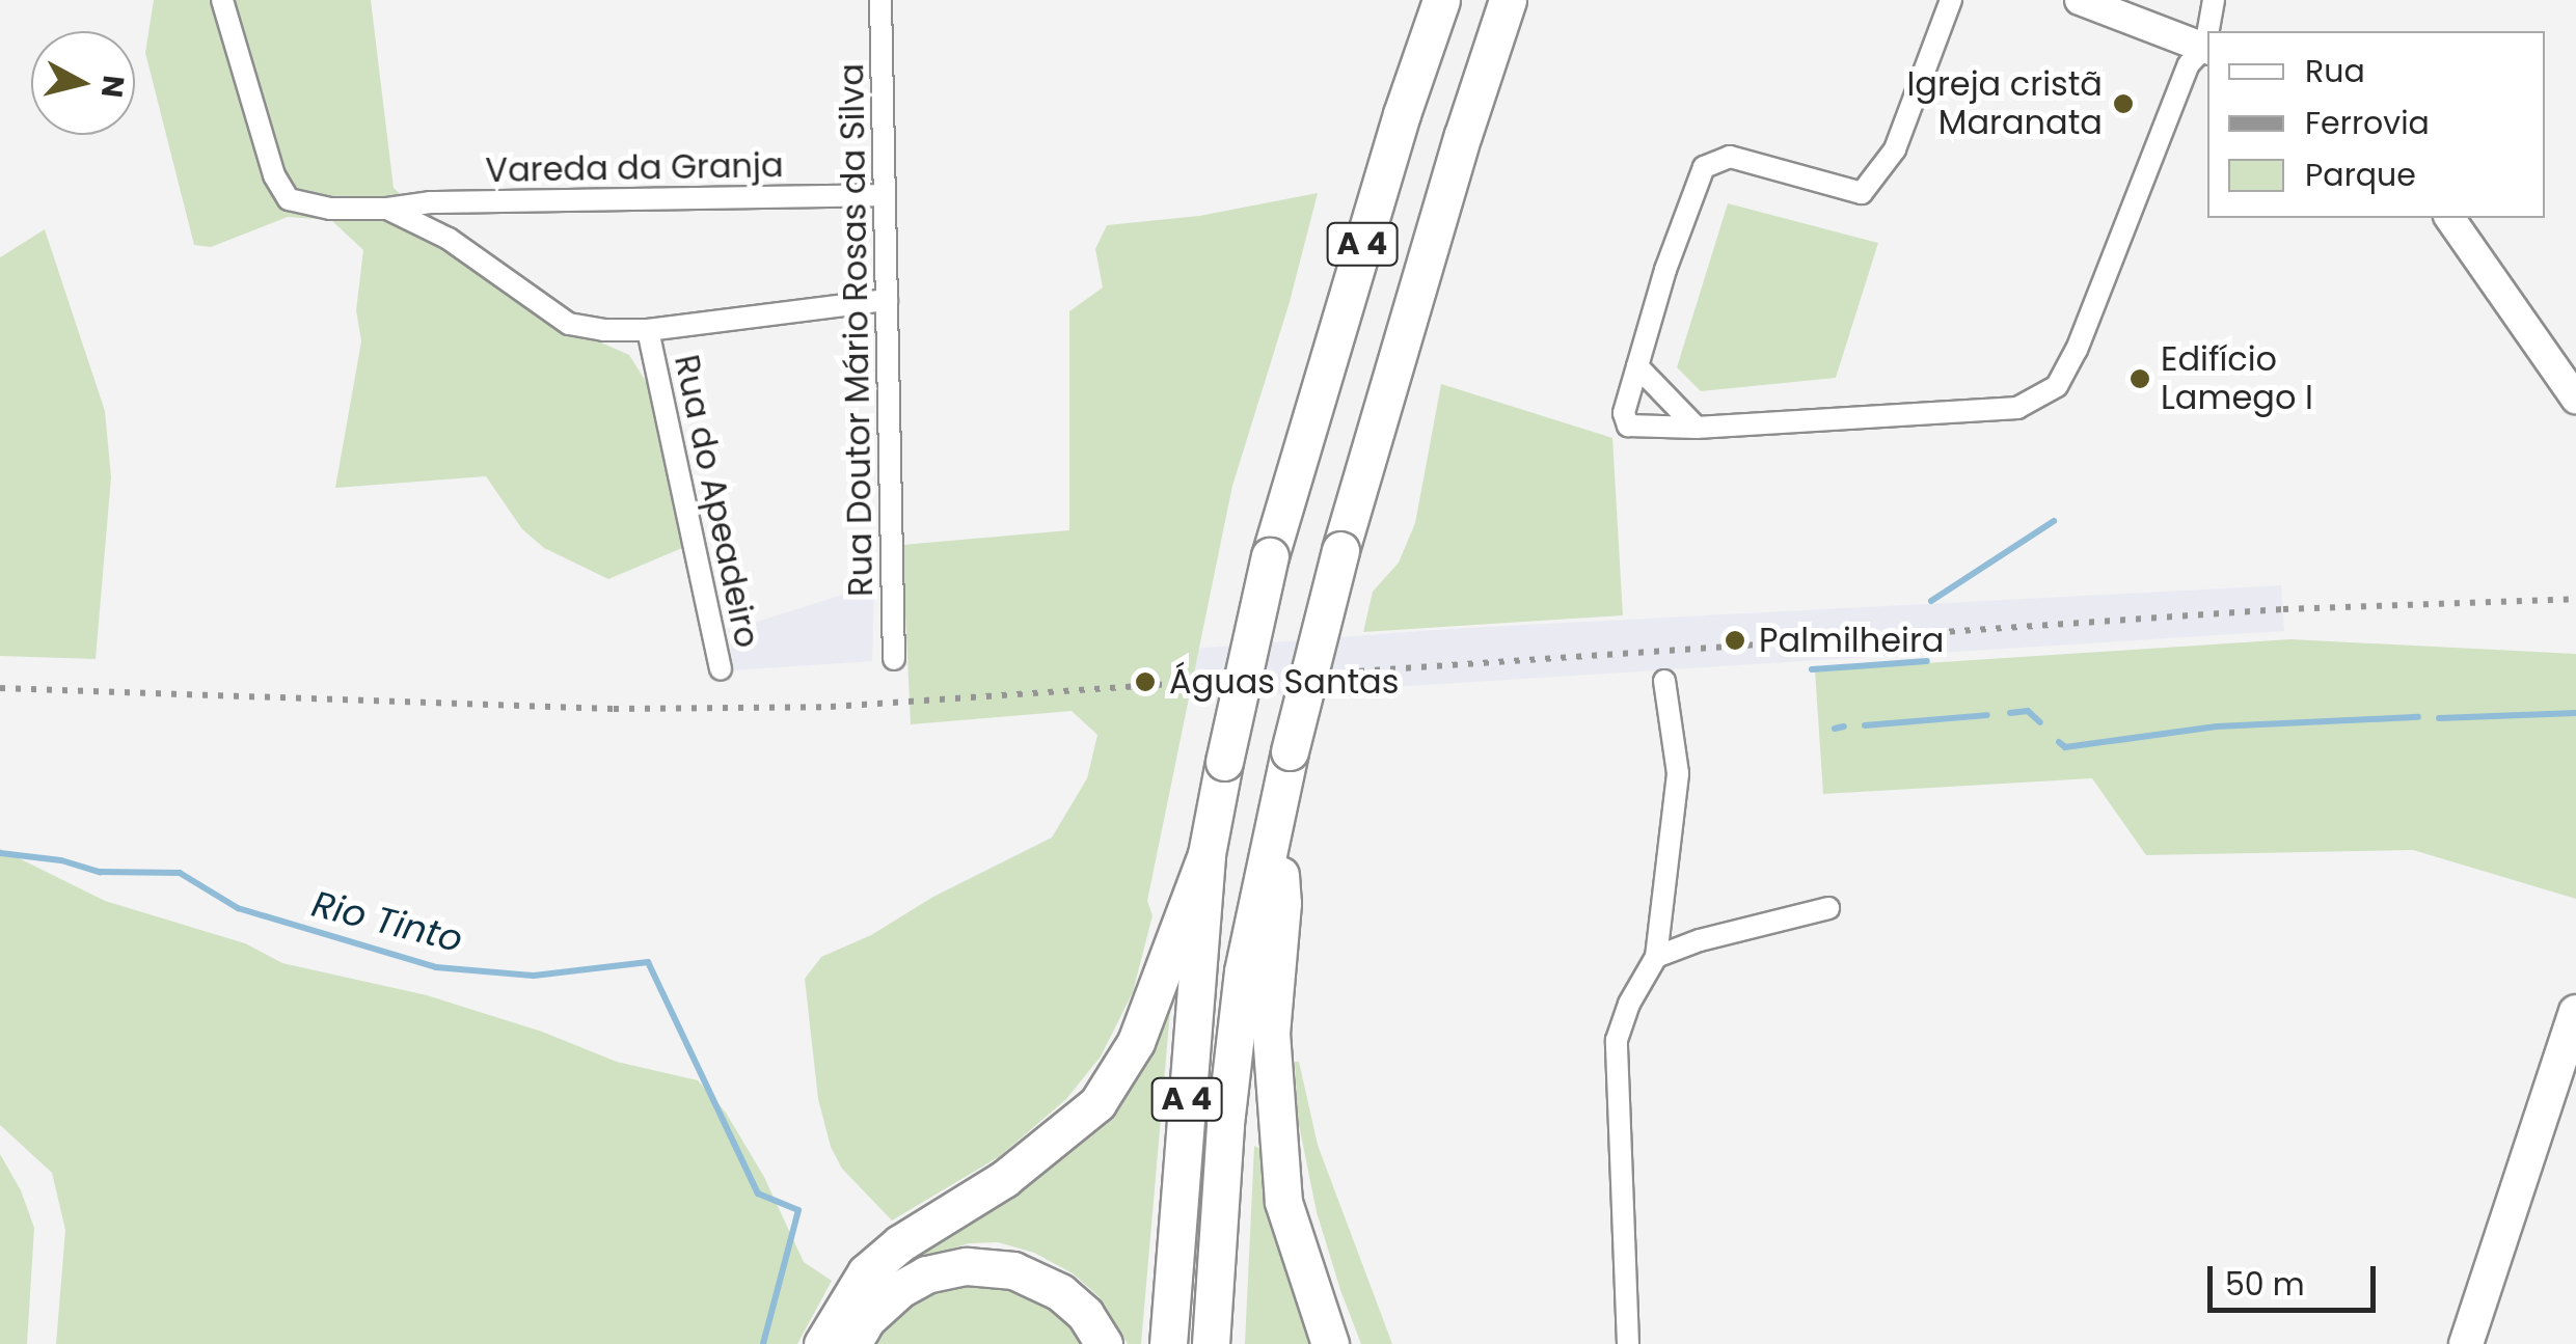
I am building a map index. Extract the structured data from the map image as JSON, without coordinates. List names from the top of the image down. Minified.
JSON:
{"streets":{"highway":["A 4"],"street":["Vareda da Granja","Rua Doutor Mário Rosas da Silva","Rua do Apeadeiro"]},"crossings":[["Vareda da Granja","Rua Doutor Mário Rosas da Silva"],["Vareda da Granja","Rua do Apeadeiro"]],"water":["Rio Tinto"],"places":["Igreja cristã Maranata","Edifício Lamego I","Palmilheira","Águas Santas"],"legend":["Rua","Ferrovia","Parque"],"scale_bar":"50 m","north":"right"}
